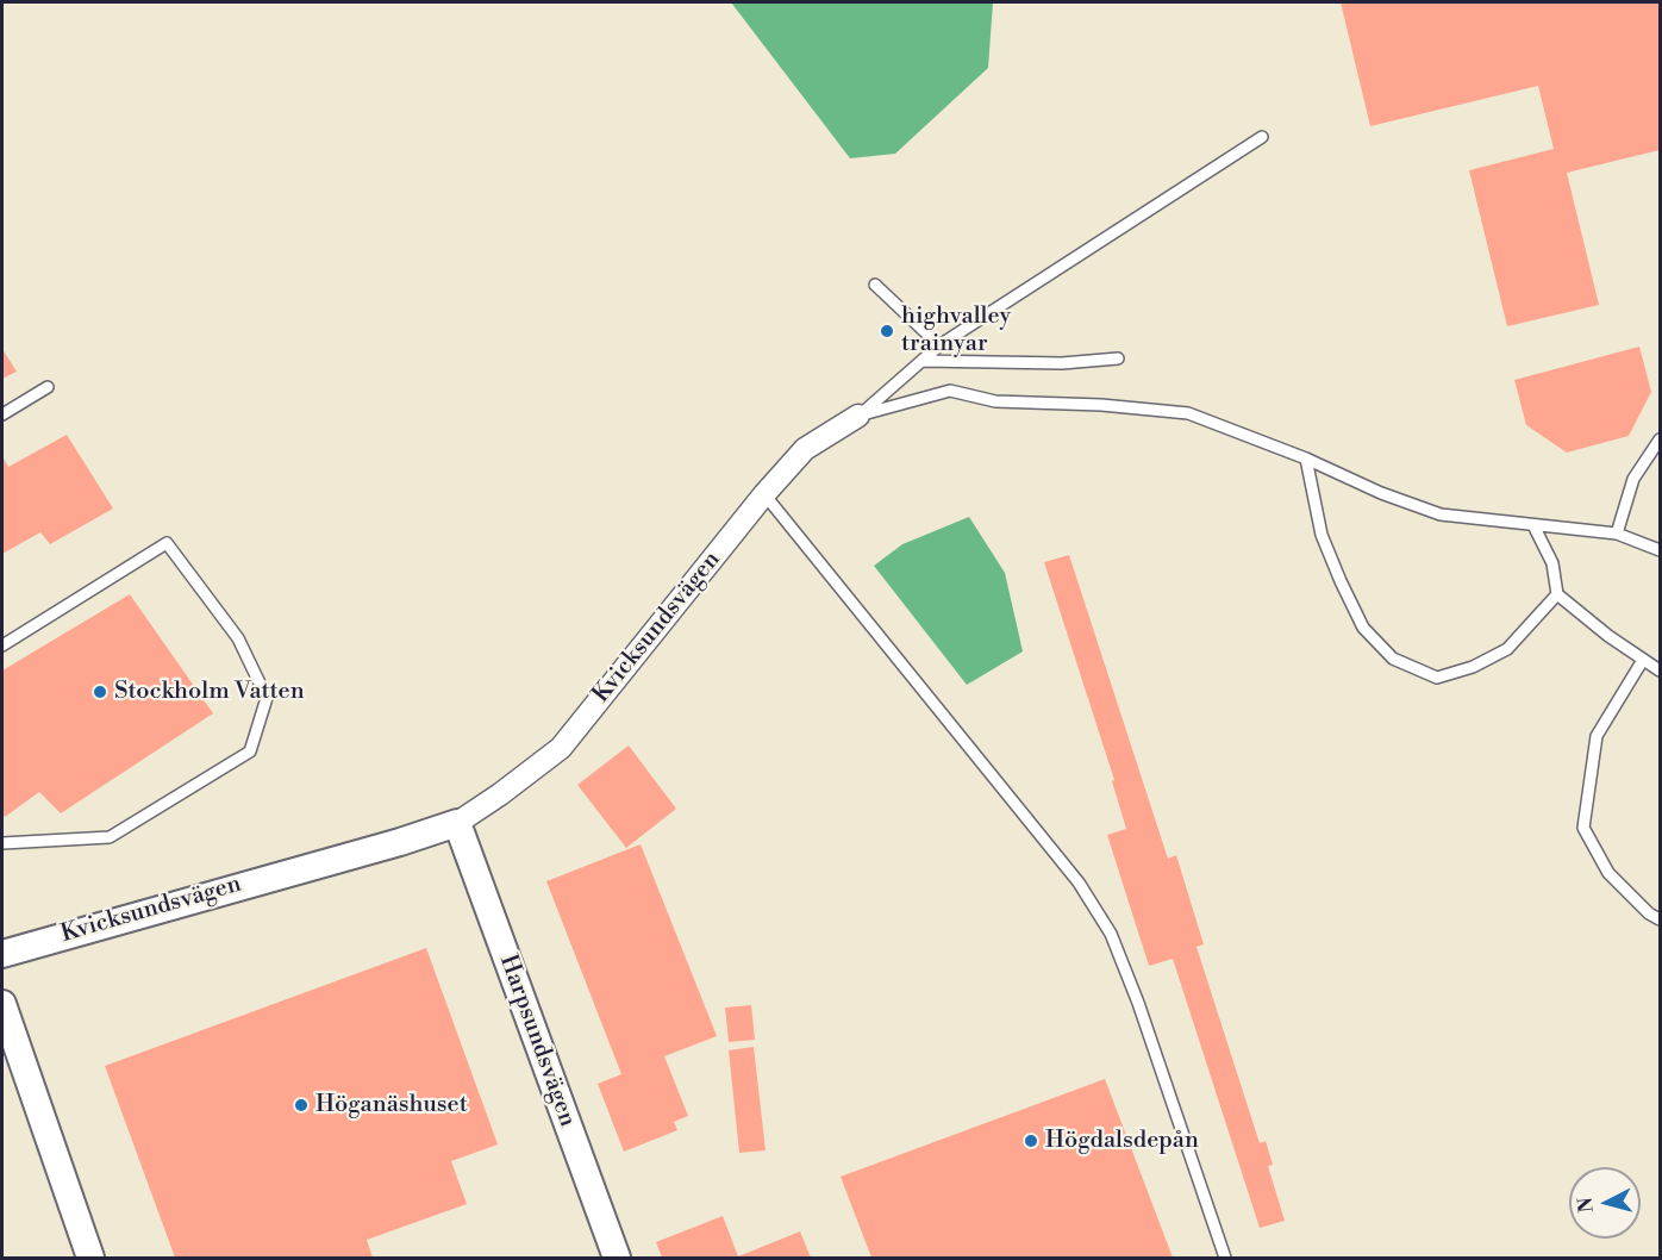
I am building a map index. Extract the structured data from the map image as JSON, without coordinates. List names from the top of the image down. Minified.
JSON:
{"streets":{"street":["Kvicksundsvägen","Harpsundsvägen"]},"crossings":[["Kvicksundsvägen","Harpsundsvägen"]],"places":["highvalley trainyar","Stockholm Vatten","Höganäshuset","Högdalsdepån"],"north":"left"}
